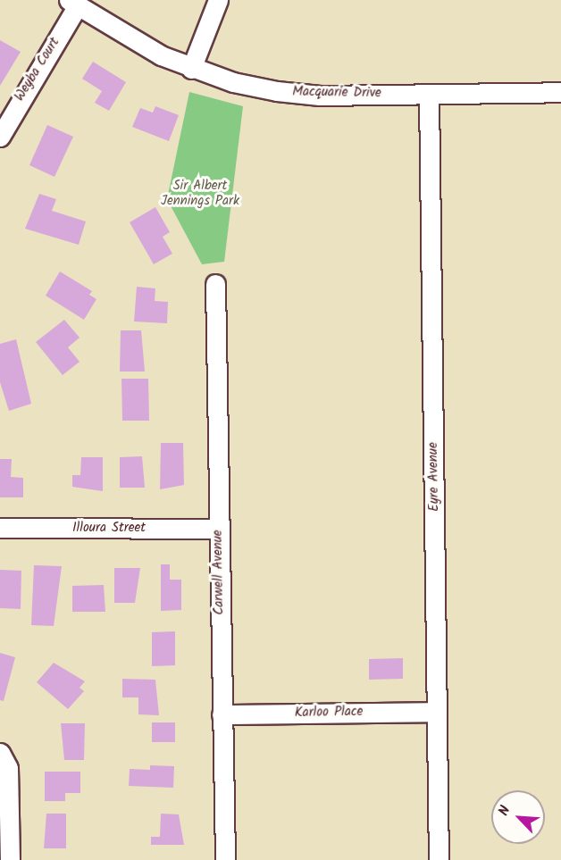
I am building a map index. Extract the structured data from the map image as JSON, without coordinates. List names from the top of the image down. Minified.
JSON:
{"streets":{"street":["Weyba Court","Macquarie Drive","Eyre Avenue","Illoura Street","Carwell Avenue","Karloo Place"]},"crossings":[["Weyba Court","Macquarie Drive"],["Macquarie Drive","Eyre Avenue"],["Eyre Avenue","Karloo Place"],["Illoura Street","Carwell Avenue"],["Carwell Avenue","Karloo Place"]],"parks":["Sir Albert Jennings Park"],"north":"top left"}
